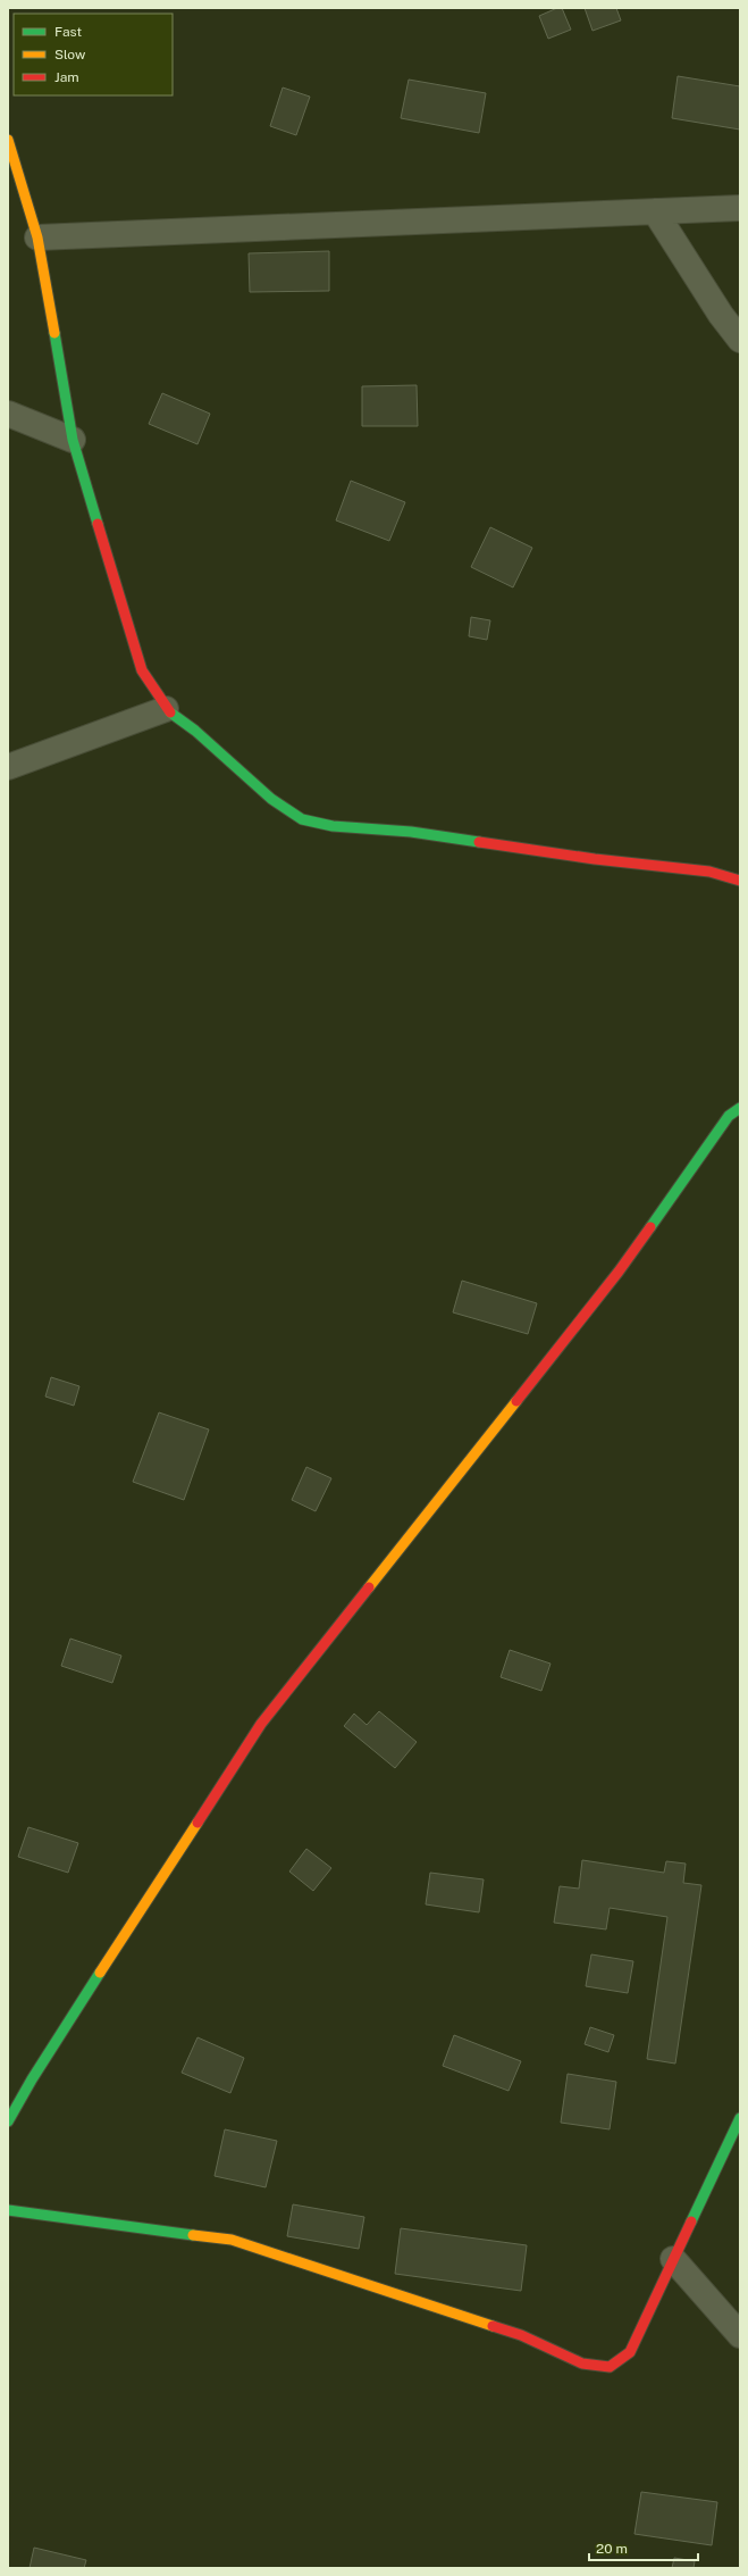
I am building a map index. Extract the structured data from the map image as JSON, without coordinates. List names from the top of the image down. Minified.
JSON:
{"legend":["Fast","Slow","Jam"],"scale_bar":"20 m"}
